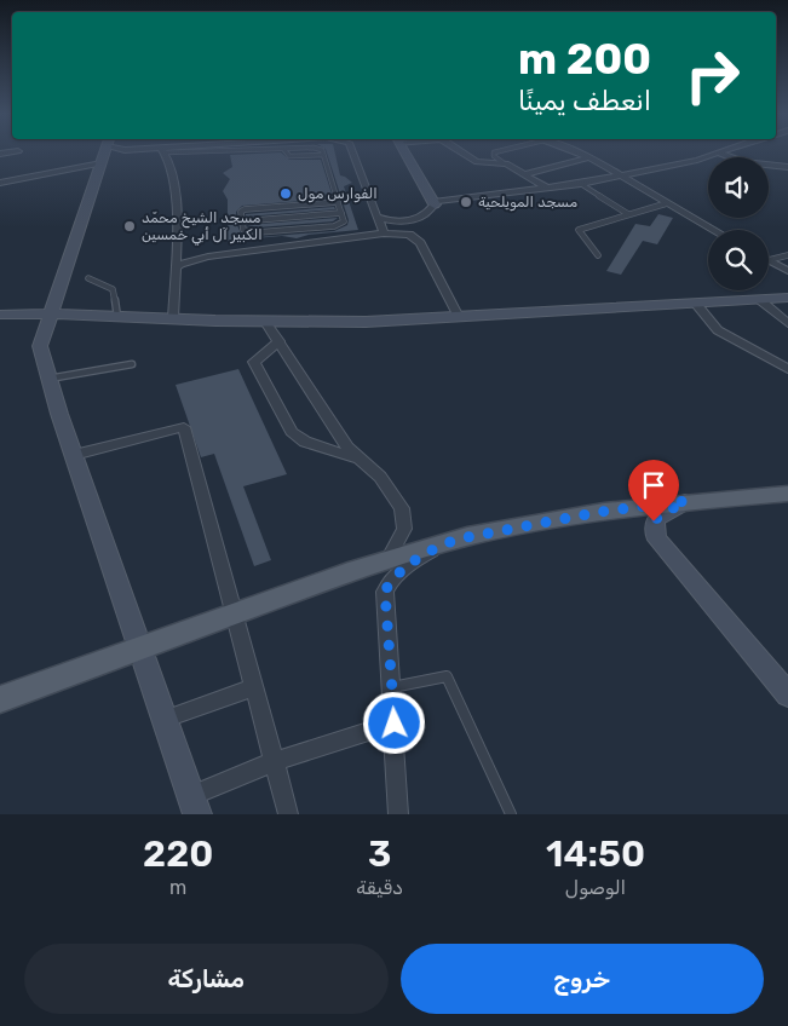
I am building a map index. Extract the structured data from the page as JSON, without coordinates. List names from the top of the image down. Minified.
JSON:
{"places":["الفوارس مول","مسجد المويلحية","مسجد الشيخ محمّد الكبير آل أبي خمسين"],"page":{"turn":["200 m","انعطف يمينًا"],"eta":["14:50","الوصول","3","دقيقة","220","m"],"buttons":["خروج","مشاركة"]}}
